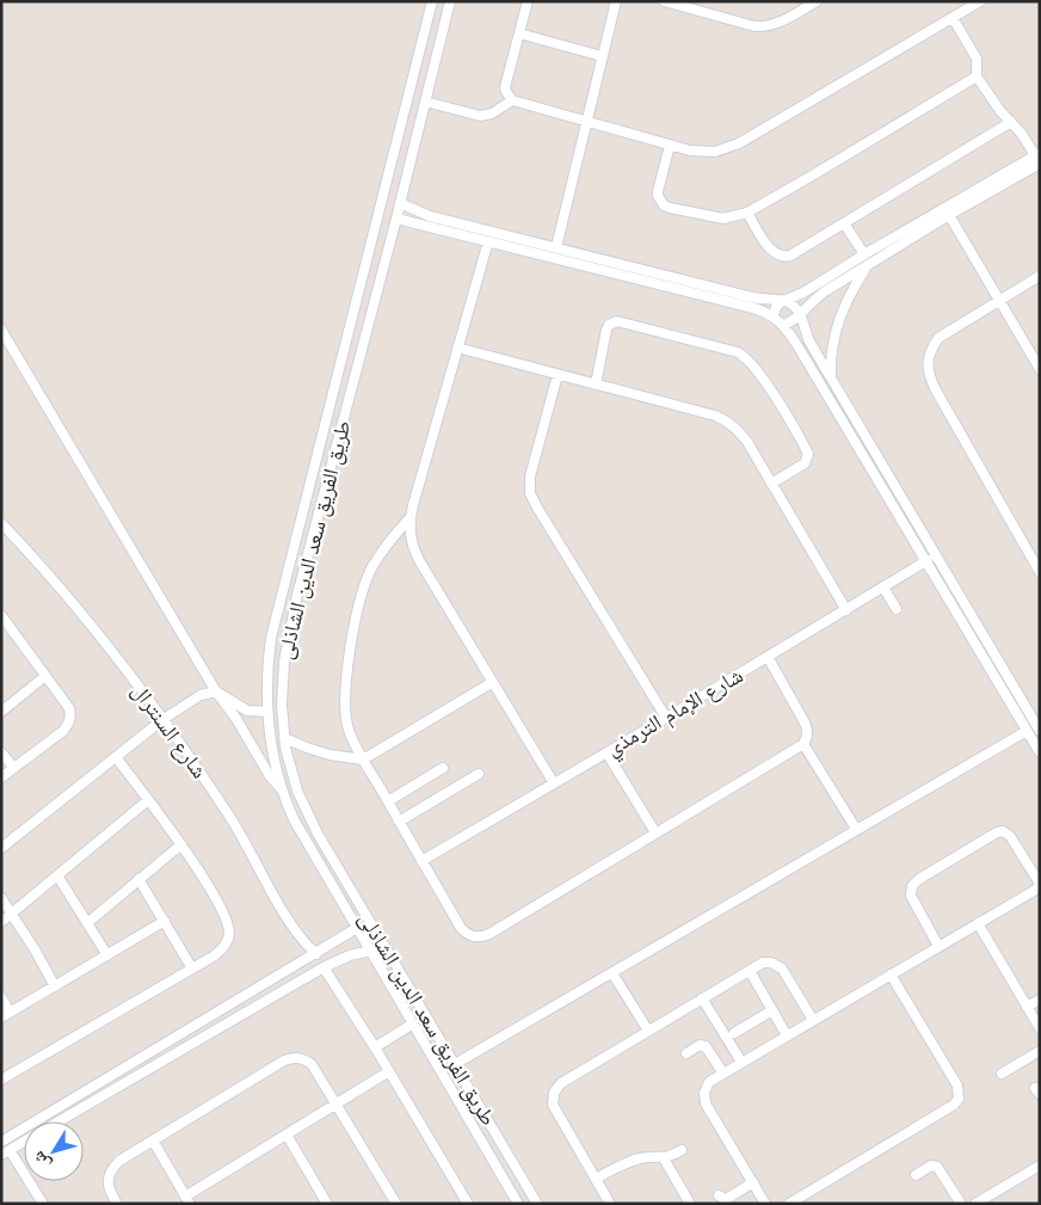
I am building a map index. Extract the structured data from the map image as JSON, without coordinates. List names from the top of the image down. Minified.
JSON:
{"streets":{"street":["طريق الفريق سعد الدين الشاذلى","شارع الإمام الترمذي","شارع السنترال"]},"north":"bottom left"}
